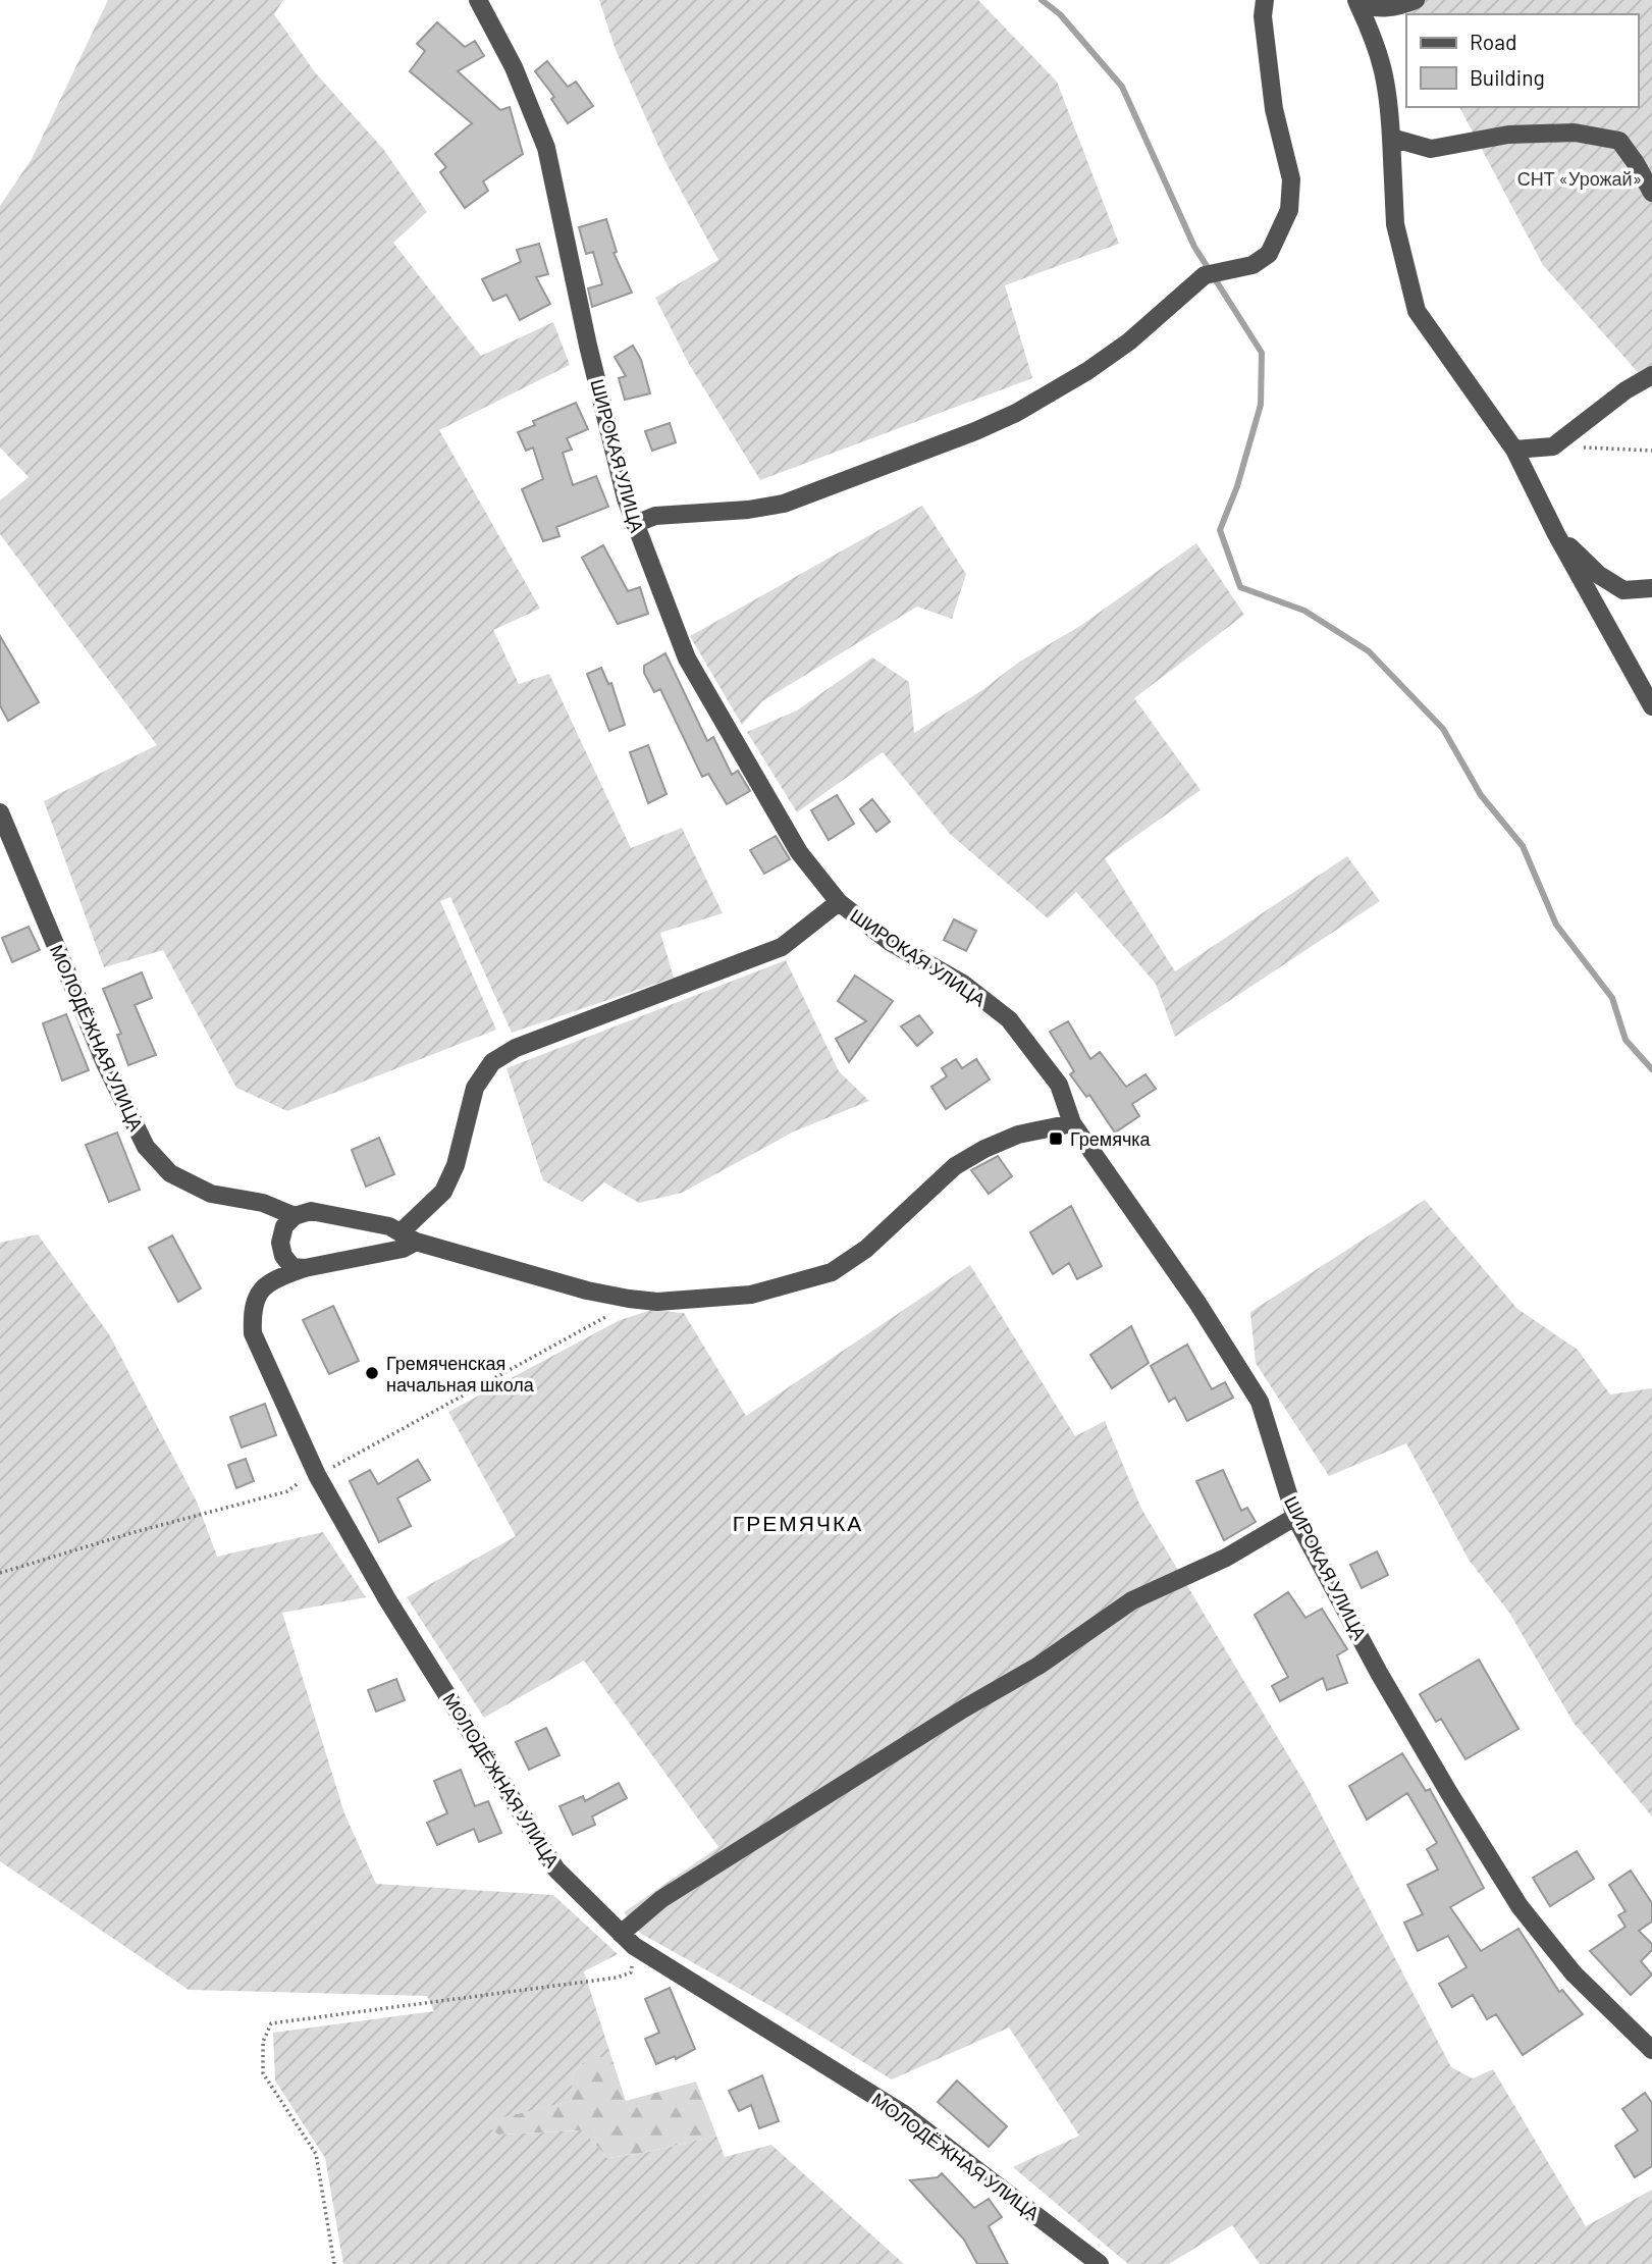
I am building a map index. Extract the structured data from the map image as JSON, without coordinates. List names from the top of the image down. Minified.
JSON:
{"streets":{"street":["ШИРОКАЯ УЛИЦА","МОЛОДЁЖНАЯ УЛИЦА"]},"districts":["ГРЕМЯЧКА"],"parks":["СНТ «Урожай»"],"places":{"transit":["Гремячка"],"other":["Гремяченская начальная школа"]},"legend":["Road","Building"]}
